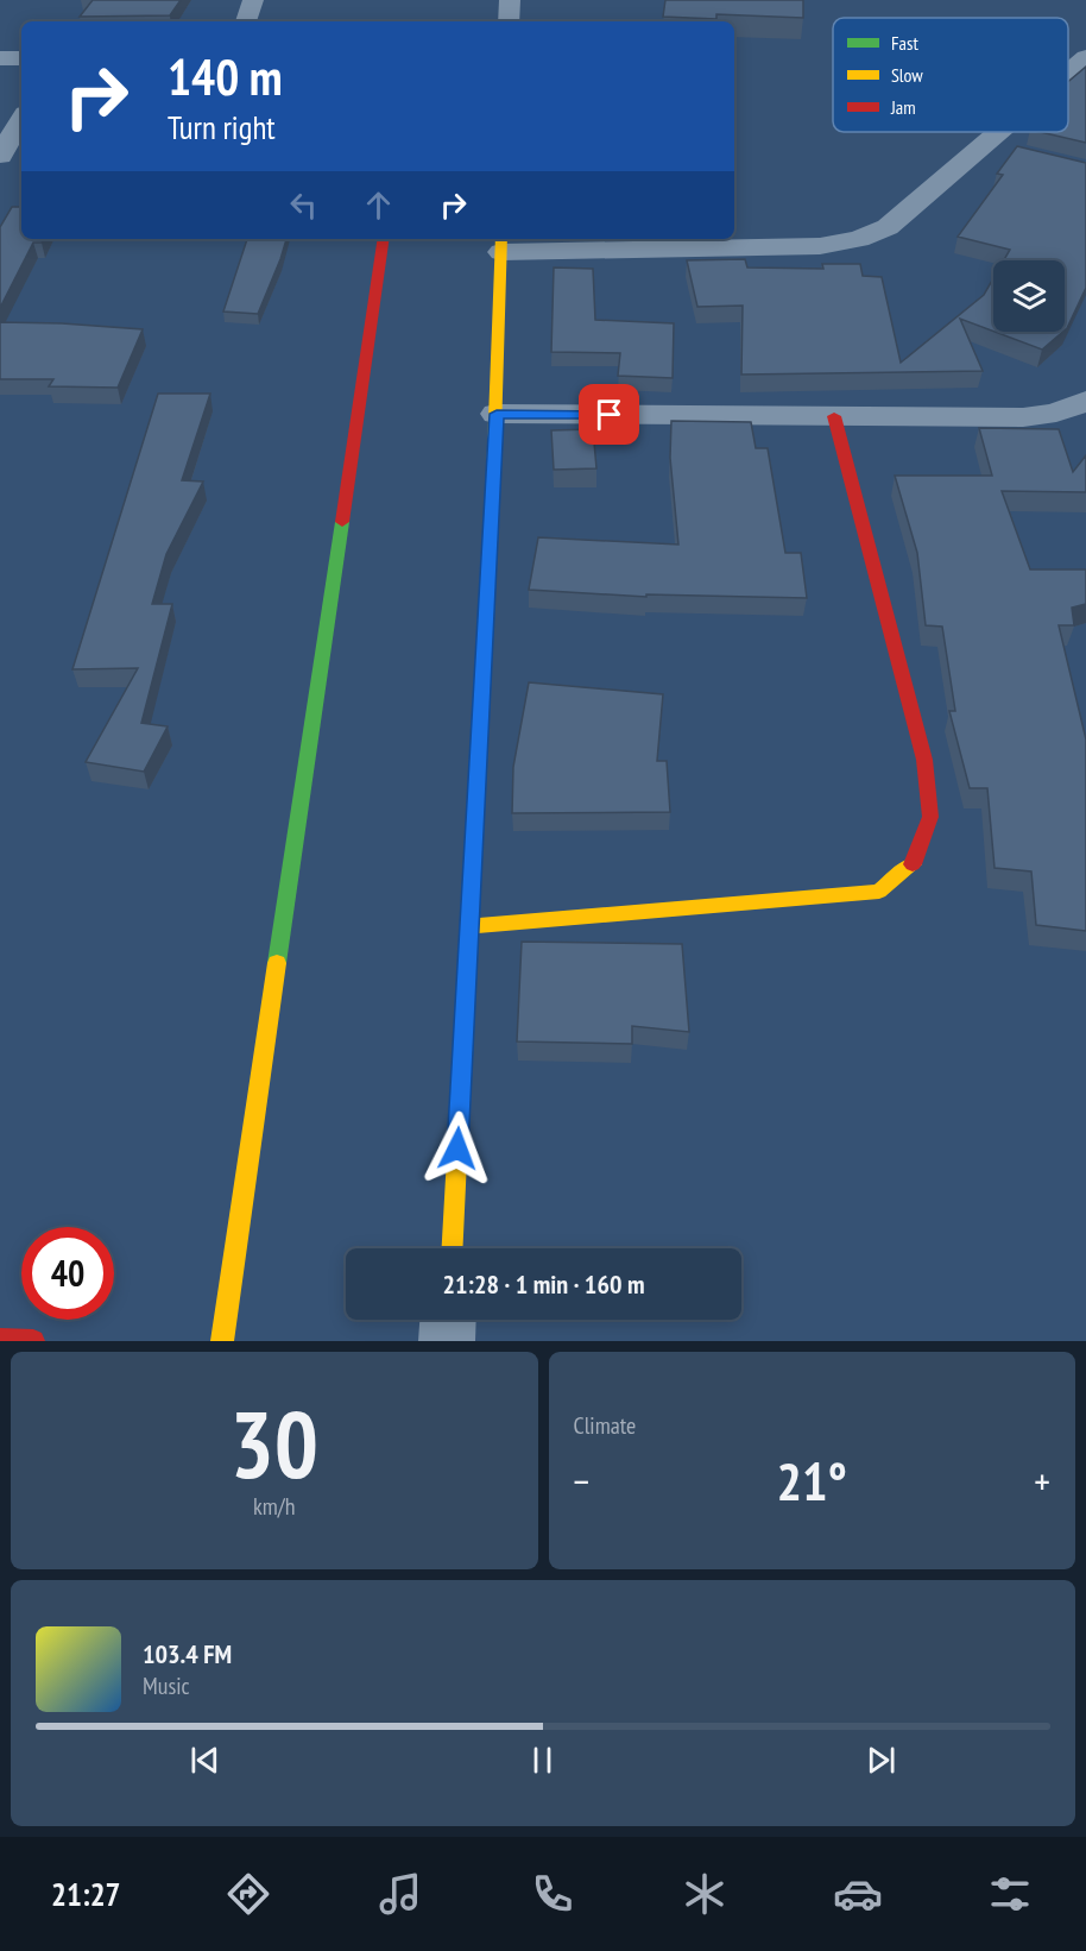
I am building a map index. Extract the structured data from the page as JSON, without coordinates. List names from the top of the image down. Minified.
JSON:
{"legend":["Fast","Slow","Jam"],"page":{"turn":["140 m","Turn right"],"limit":"40","trip":"21:28 · 1 min · 160 m","tile":[["30","km/h"],"Climate"],"heat":["−","21°","+"],"song":["103.4 FM","Music"],"tabs":"21:27"}}
